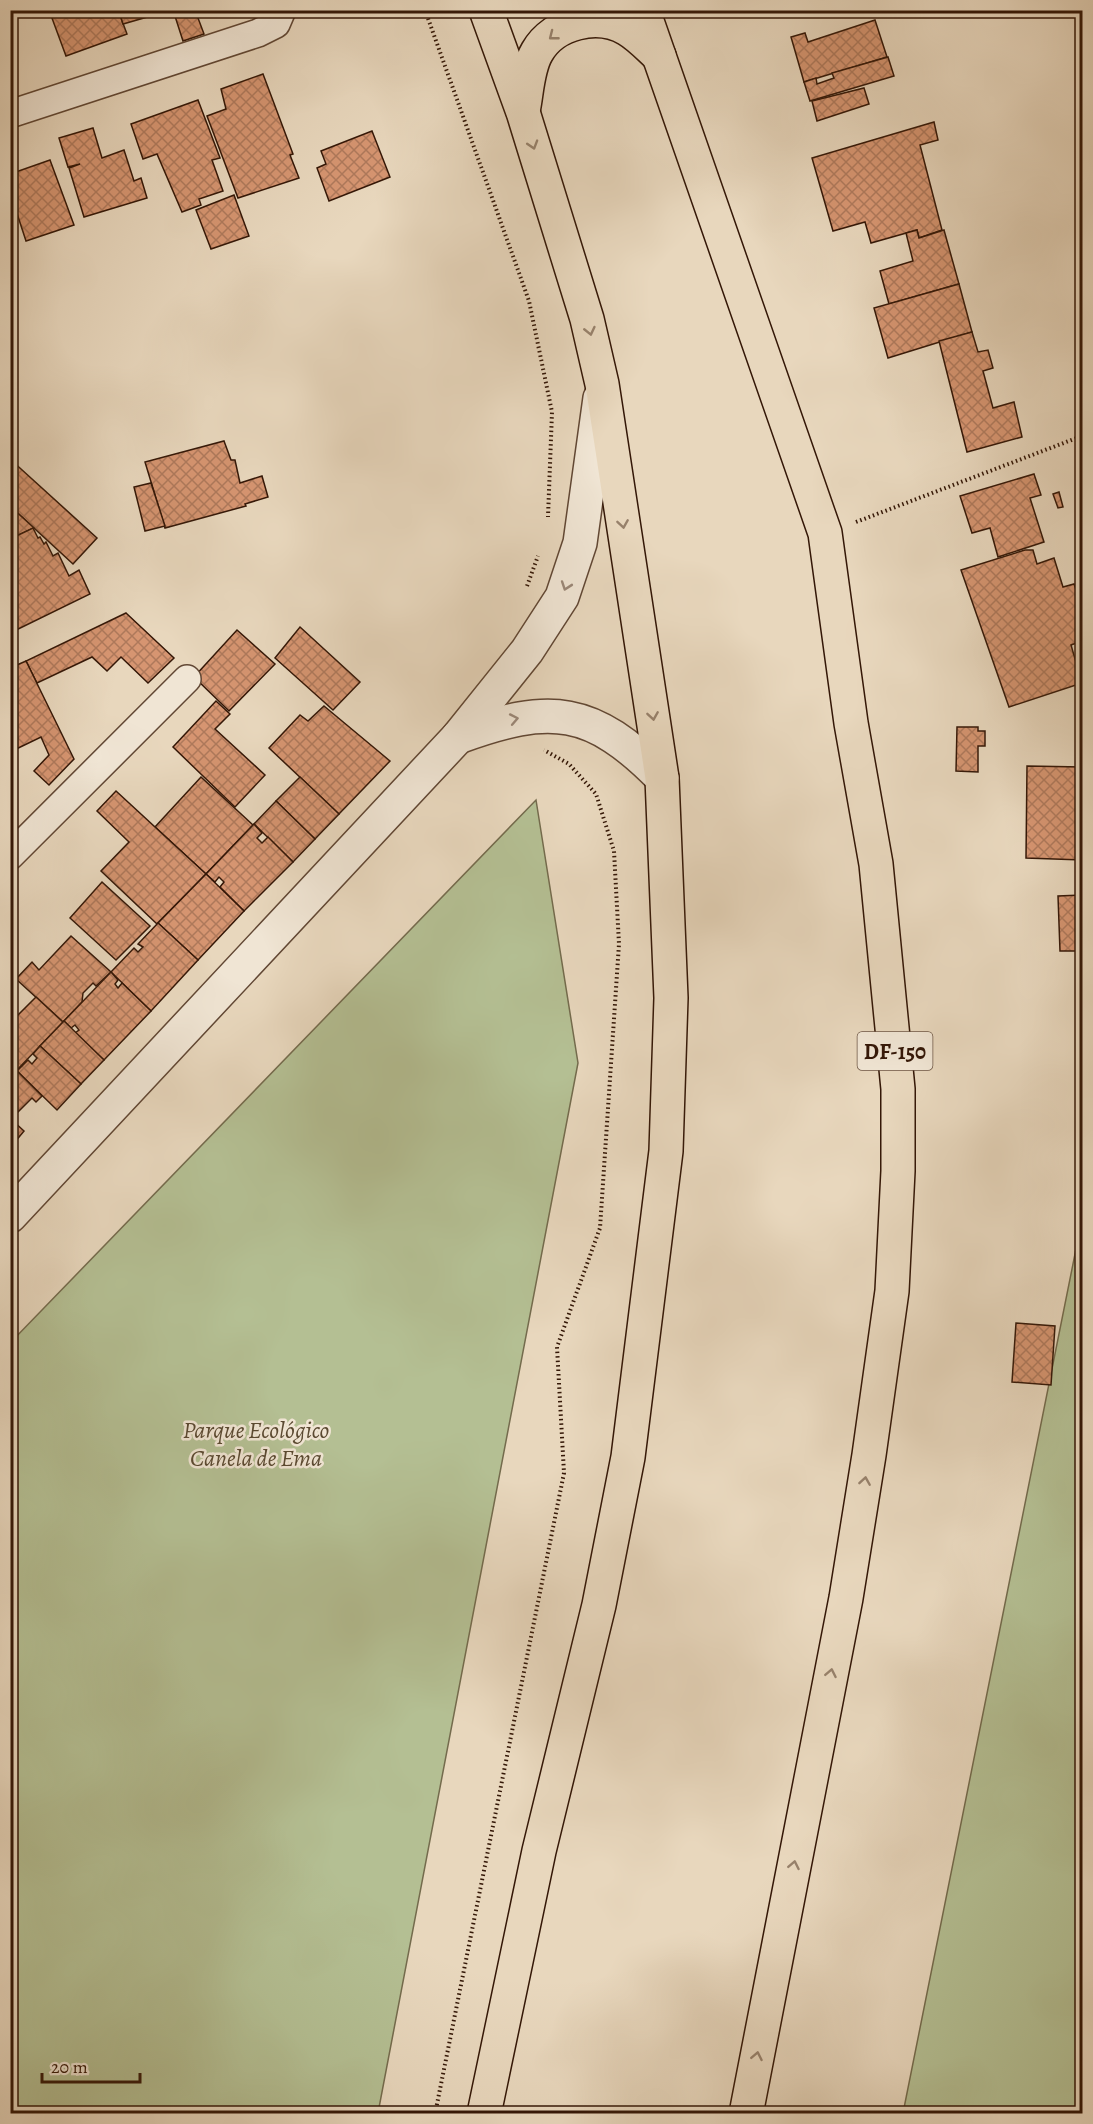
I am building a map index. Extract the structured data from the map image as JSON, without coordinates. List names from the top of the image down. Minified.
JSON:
{"streets":{"main road":["DF-150"]},"parks":["Parque Ecológico Canela de Ema"],"scale_bar":"20 m"}
